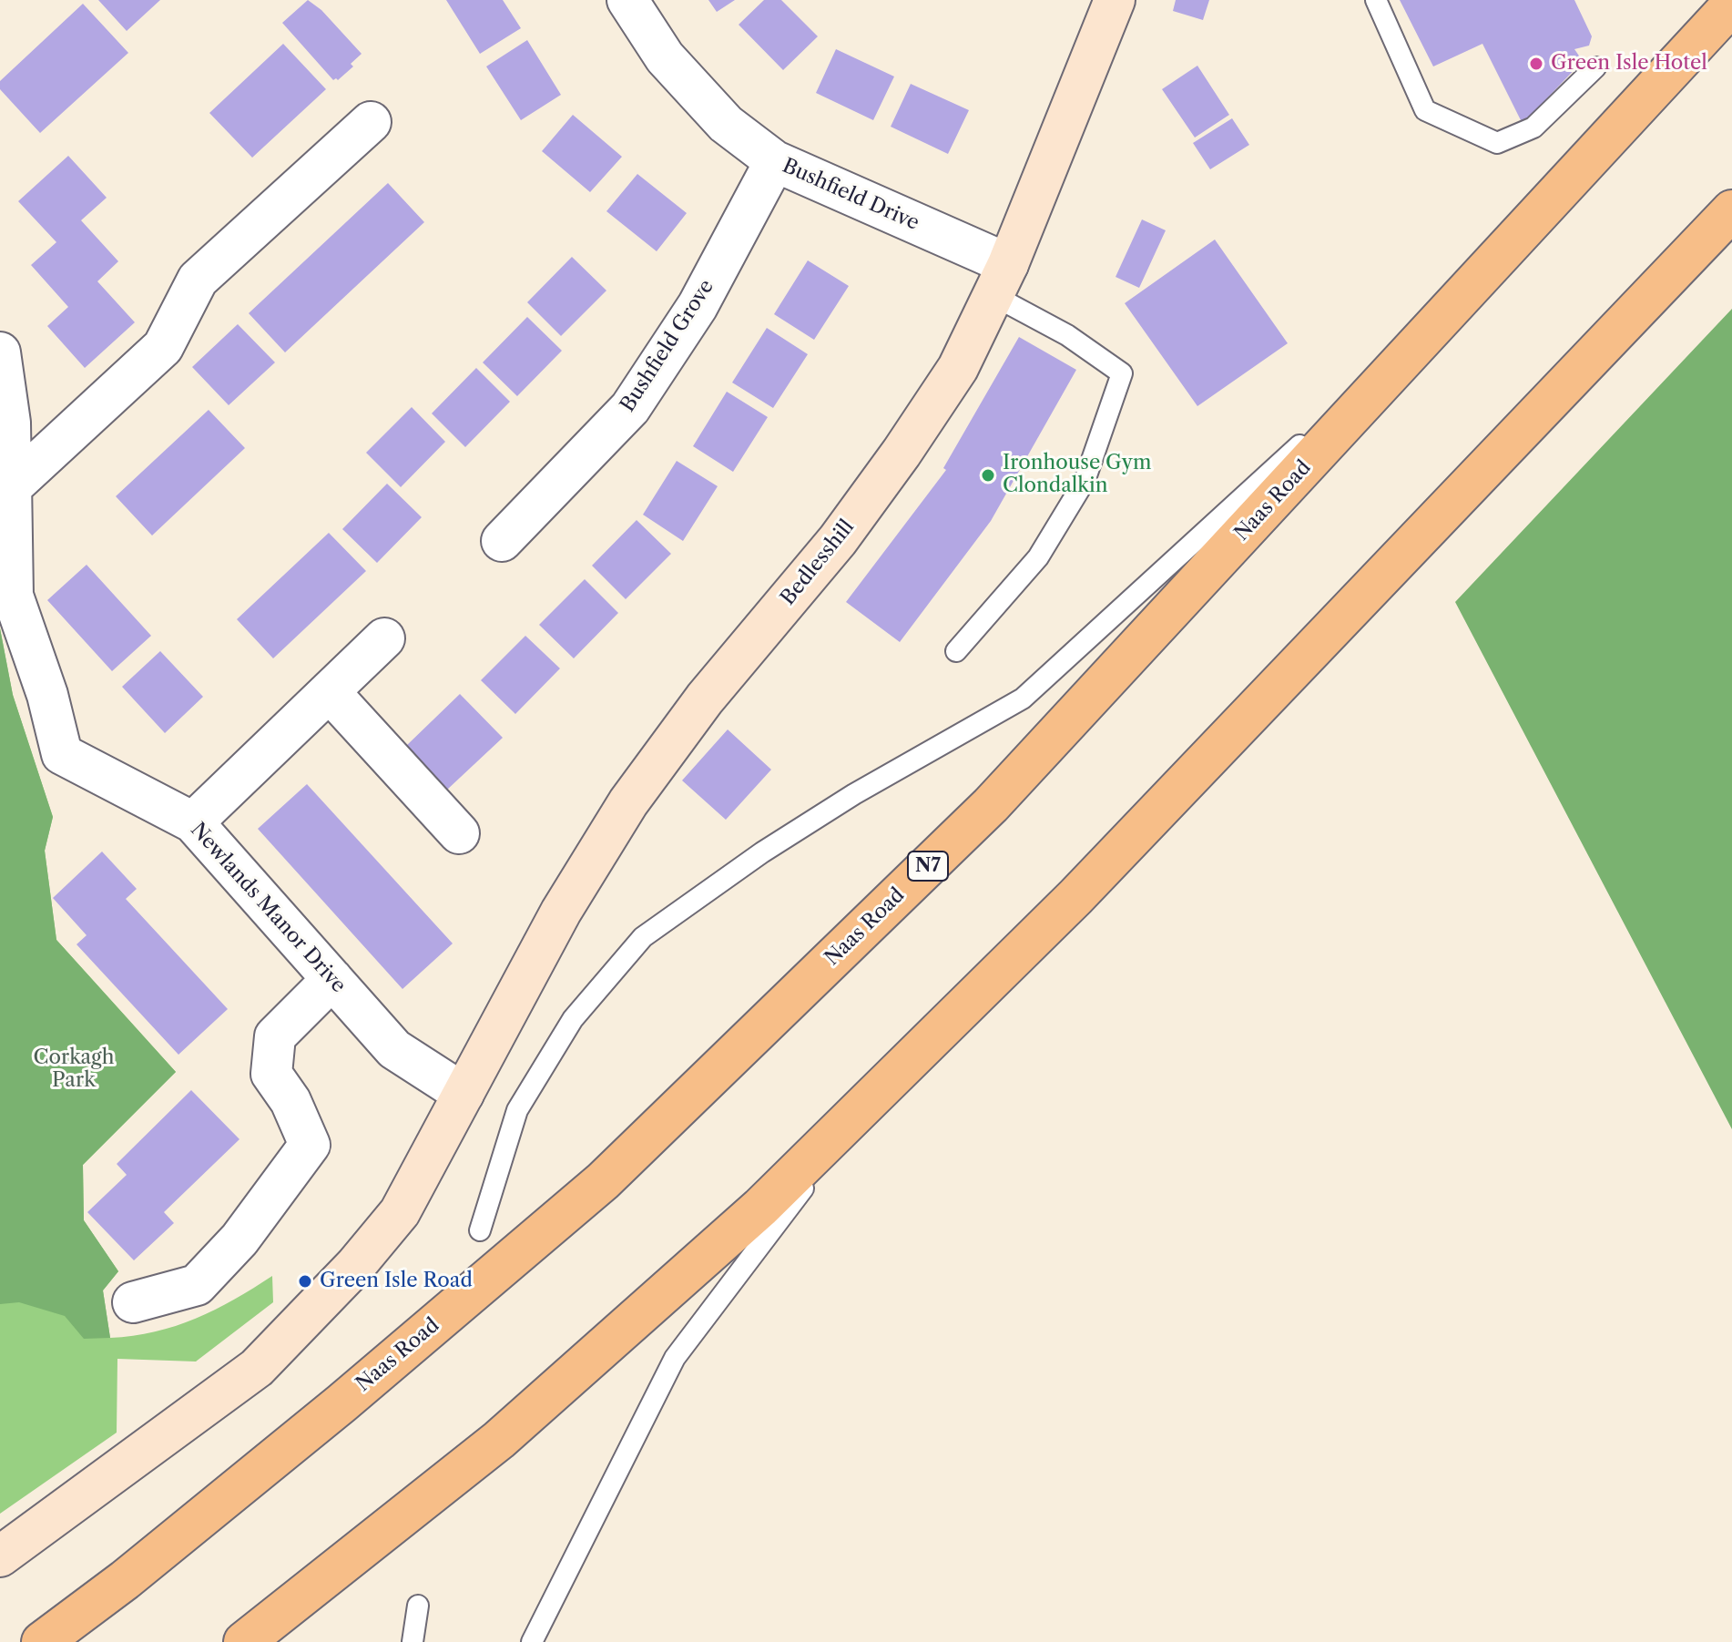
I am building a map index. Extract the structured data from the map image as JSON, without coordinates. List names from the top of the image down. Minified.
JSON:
{"streets":{"highway":["Naas Road","N7"],"street":["Bushfield Drive","Bushfield Grove","Bedlesshill","Newlands Manor Drive"]},"crossings":[["Bushfield Drive","Bushfield Grove"],["Bushfield Drive","Bedlesshill"],["Bedlesshill","Newlands Manor Drive"]],"parks":["Corkagh Park"],"places":["Green Isle Hotel","Ironhouse Gym Clondalkin","Green Isle Road"]}
